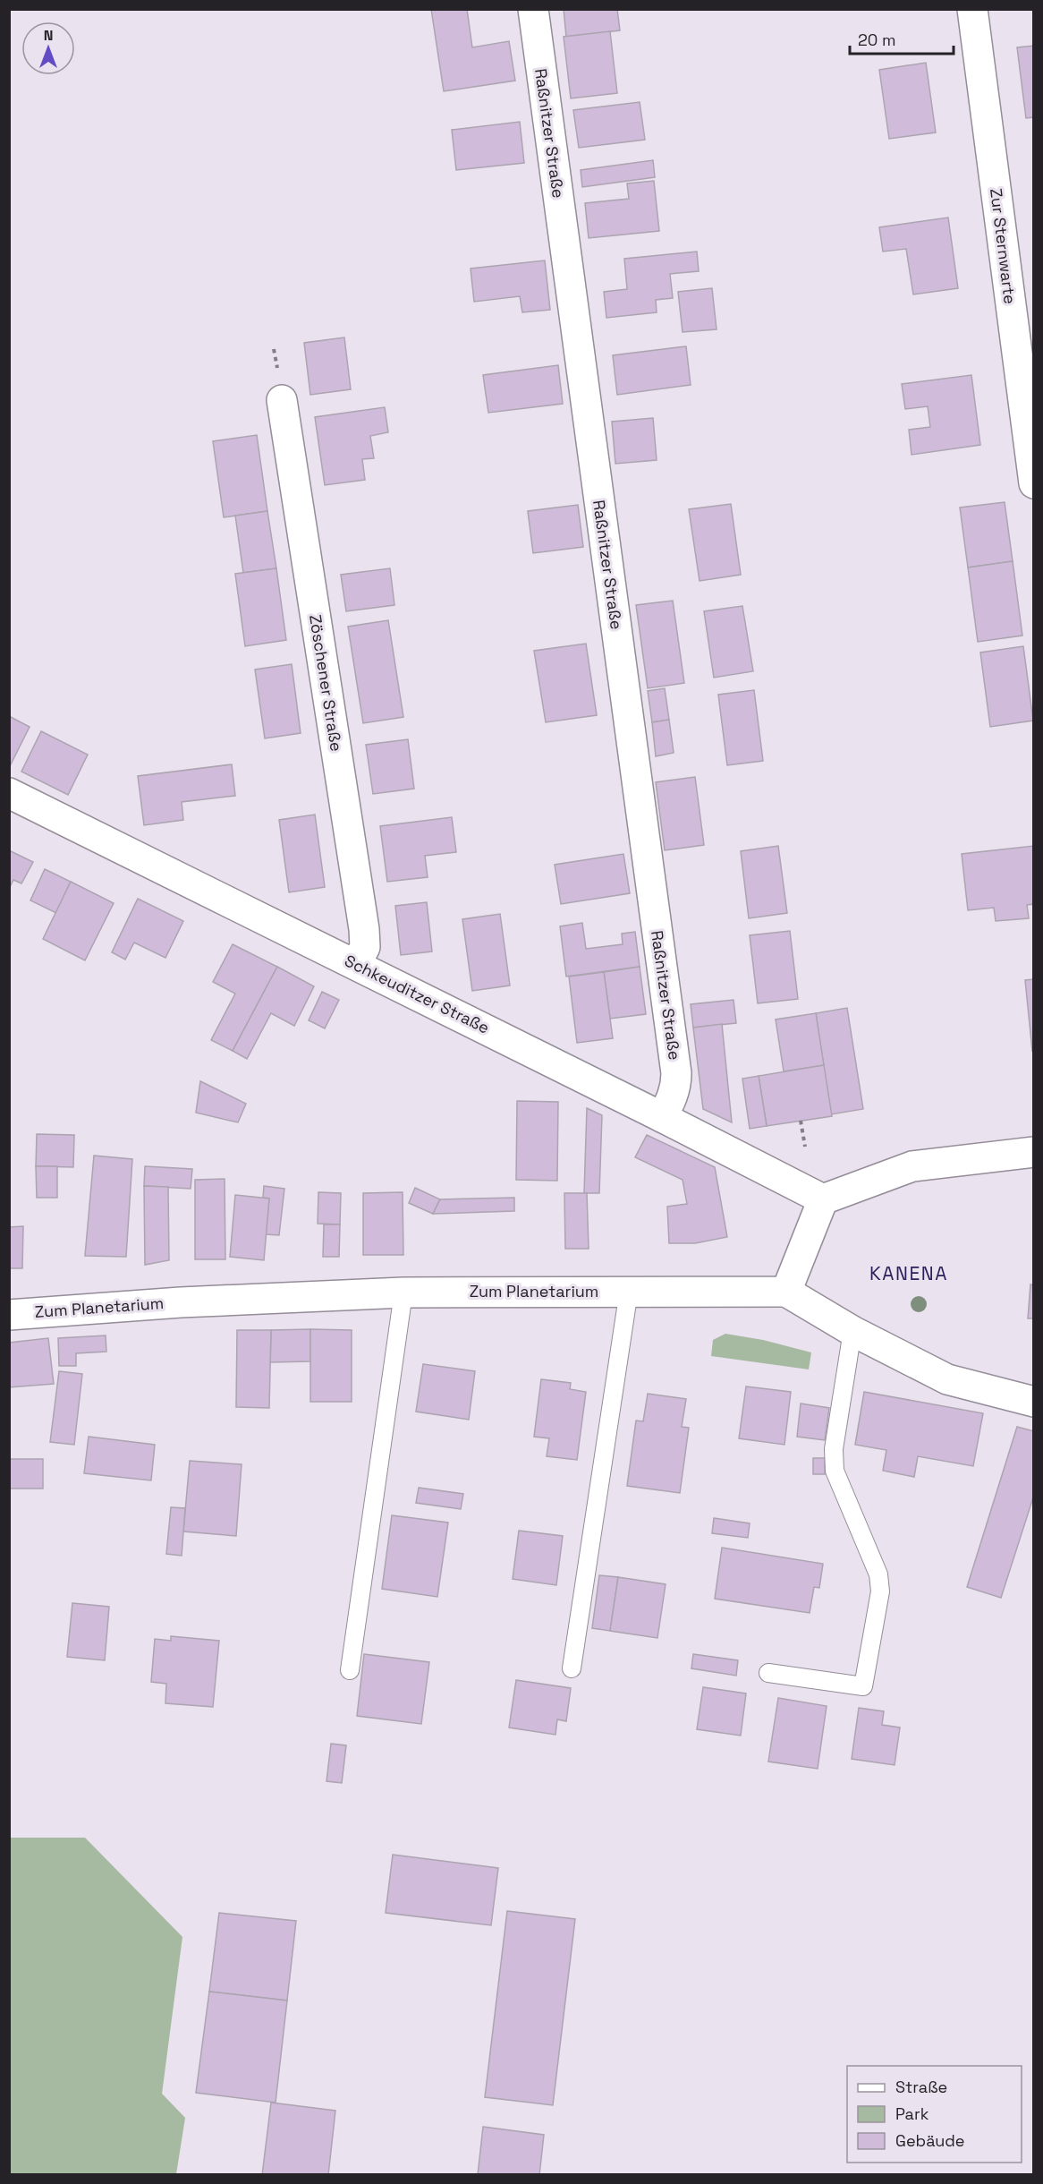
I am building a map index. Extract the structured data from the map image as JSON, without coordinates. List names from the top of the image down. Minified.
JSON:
{"streets":{"street":["Raßnitzer Straße","Zur Sternwarte","Zöschener Straße","Schkeuditzer Straße","Zum Planetarium"]},"crossings":[["Raßnitzer Straße","Schkeuditzer Straße"],["Zöschener Straße","Schkeuditzer Straße"]],"districts":["KANENA"],"legend":["Straße","Park","Gebäude"],"scale_bar":"20 m","north":"top"}
